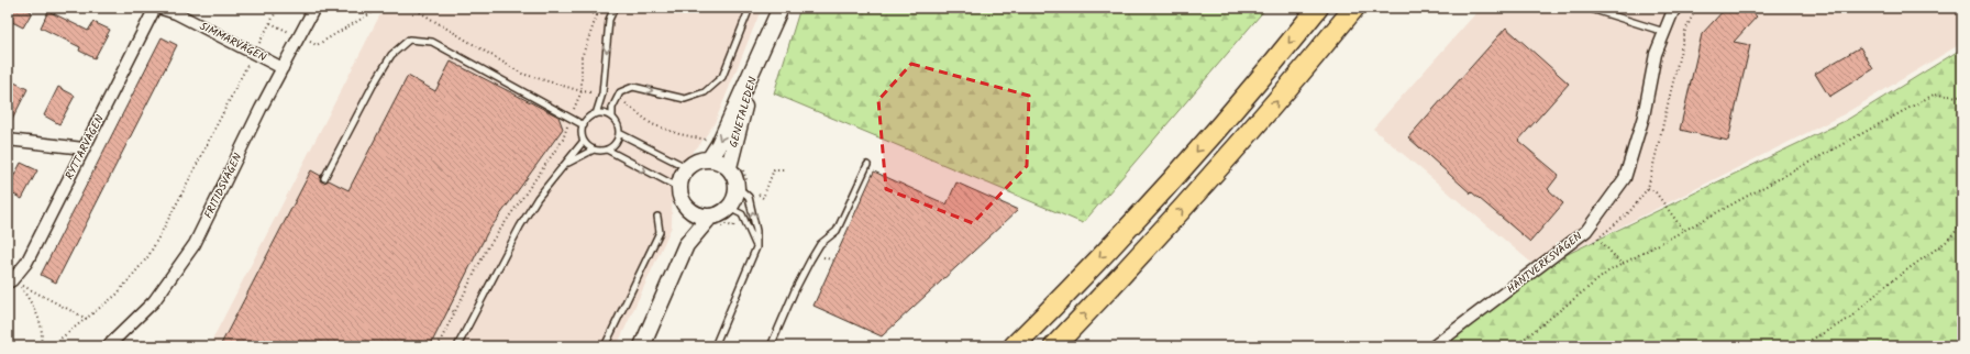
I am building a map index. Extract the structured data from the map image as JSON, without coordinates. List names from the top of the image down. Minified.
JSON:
{"streets":{"main road":["GENETALEDEN"],"street":["SIMMARVÄGEN","RYTTARVÄGEN","FRITIDSVÄGEN","HANTVERKSVÄGEN"]},"crossings":[["SIMMARVÄGEN","RYTTARVÄGEN"],["SIMMARVÄGEN","FRITIDSVÄGEN"]]}
